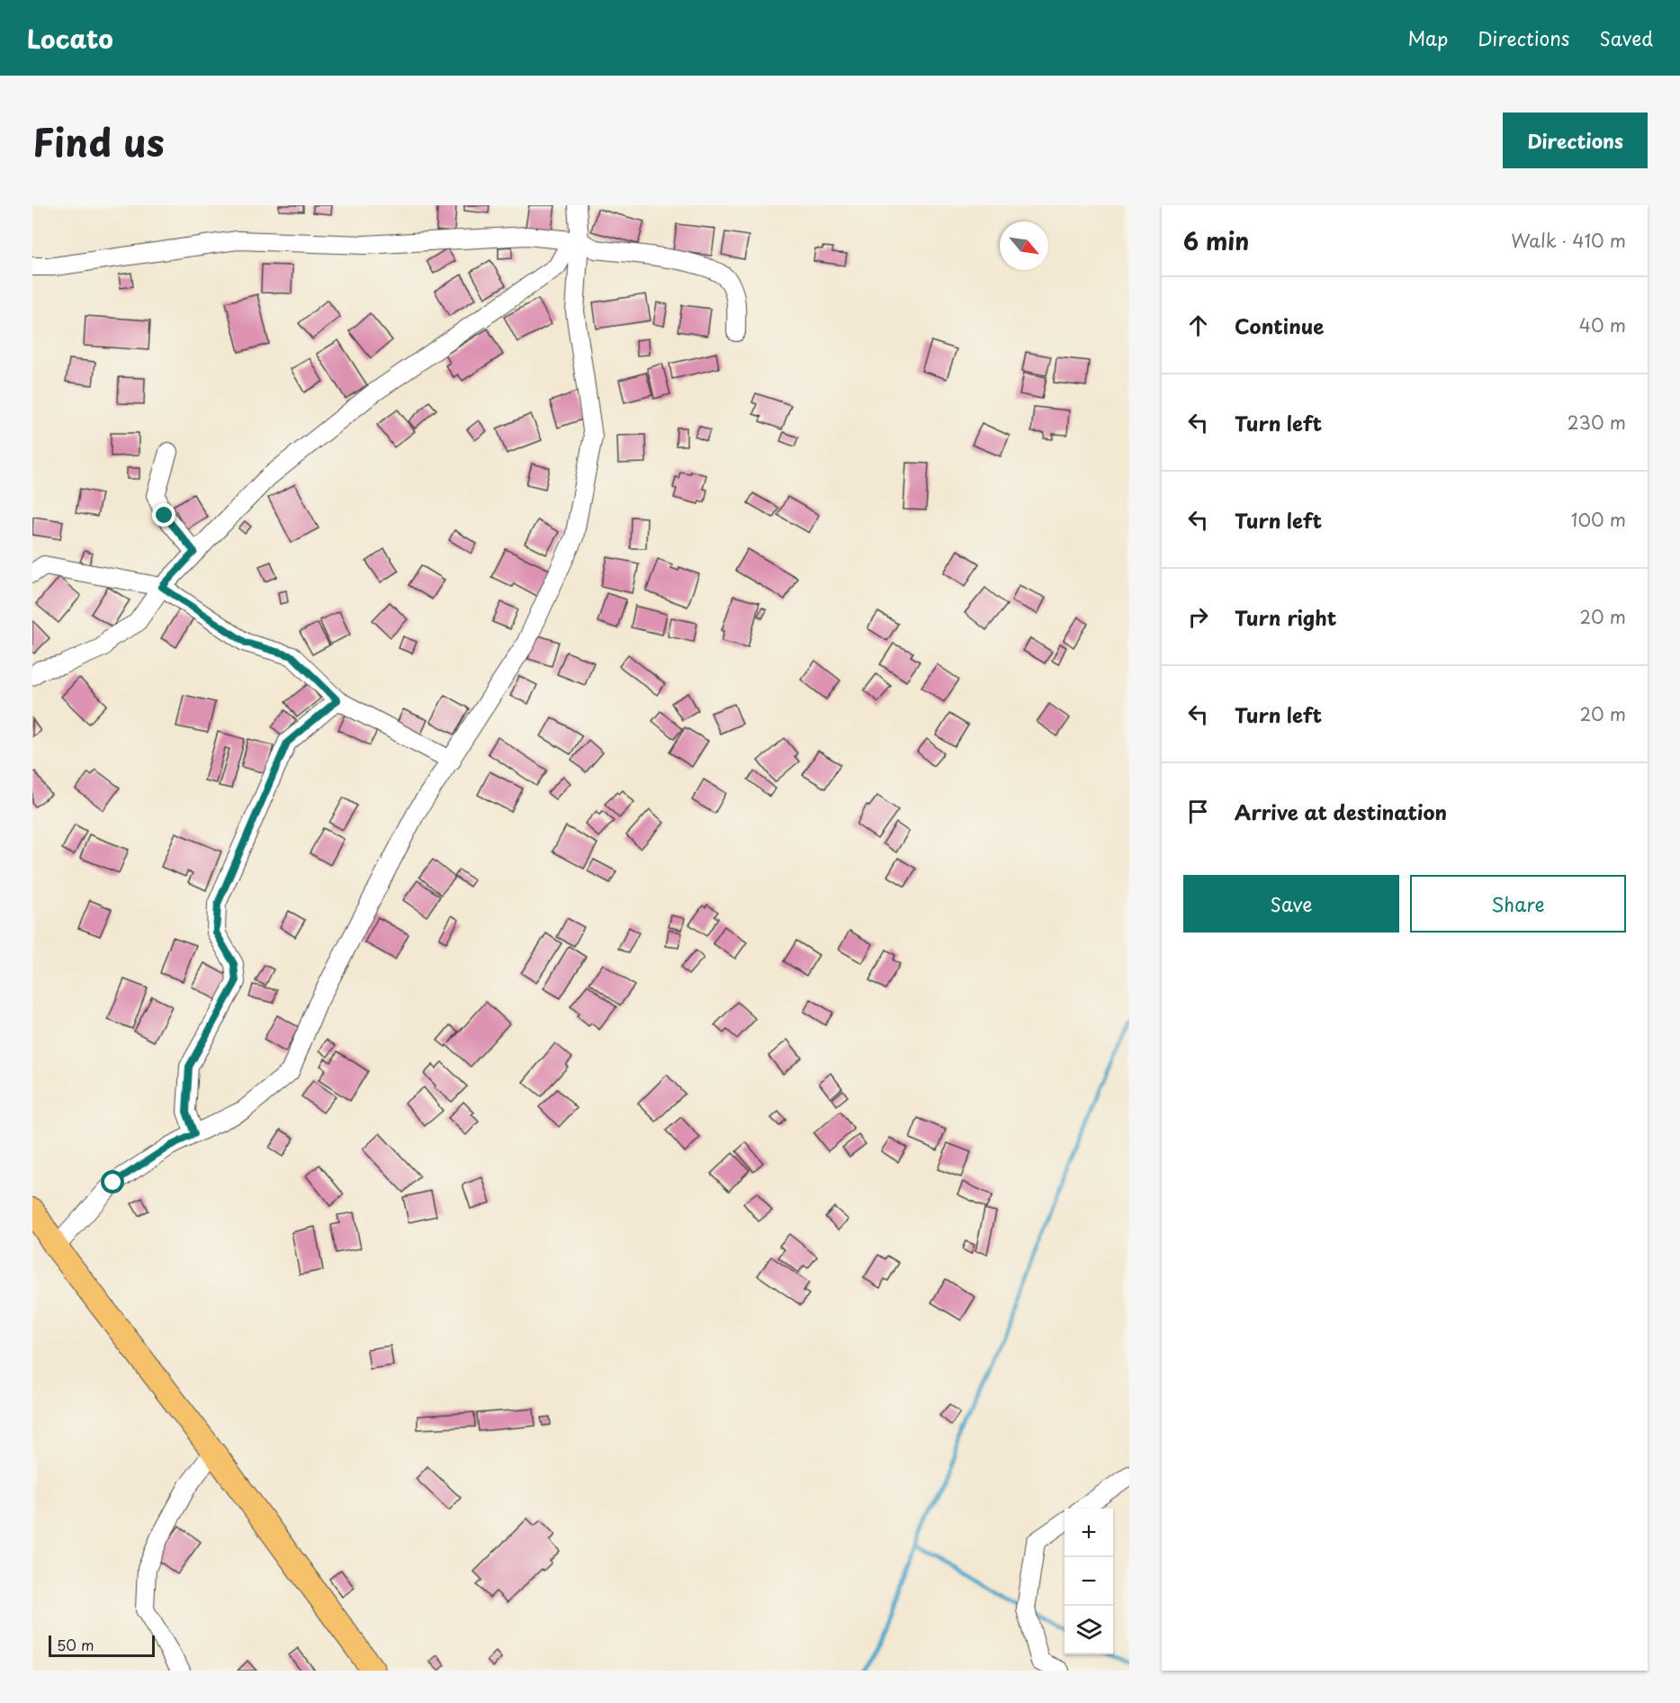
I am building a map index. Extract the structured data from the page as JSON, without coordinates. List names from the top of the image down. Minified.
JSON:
{"scale_bar":"50 m","north":"bottom right","page":{"header":"Locato","nav":["Map","Directions","Saved"],"title":"Find us","buttons":["Directions",["Save","Share"]],"heading":["6 min","Walk · 410 m"],"list":[["Continue","40 m"],["Turn left","230 m"],["Turn left","100 m"],["Turn right","20 m"],["Turn left","20 m"],"Arrive at destination"],"map_buttons":["+","−"],"scale":"50 m"}}
